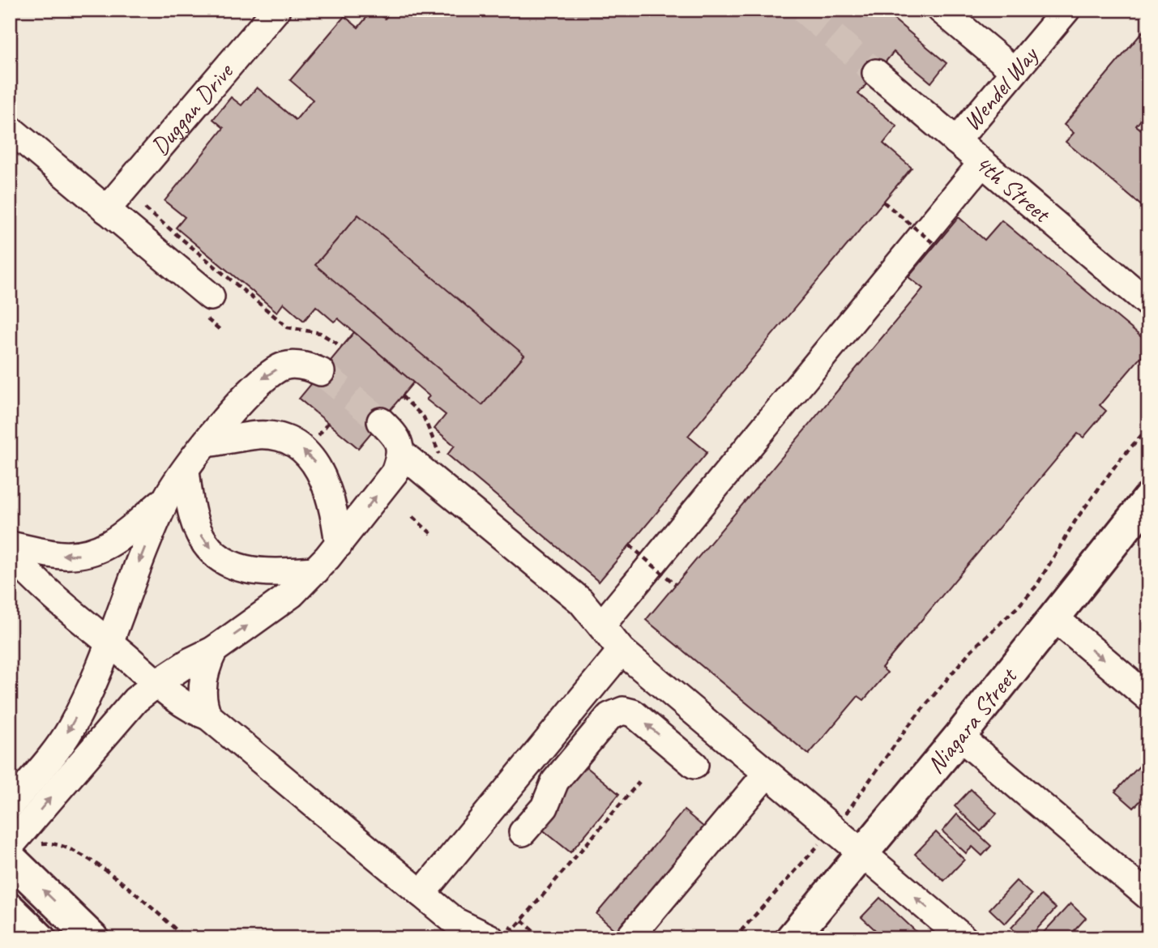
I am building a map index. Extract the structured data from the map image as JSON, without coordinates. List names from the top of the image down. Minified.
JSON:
{"streets":{"highway":["Niagara Street"],"street":["Wendel Way","Duggan Drive","4th Street"]},"crossings":[["Wendel Way","4th Street"]]}
